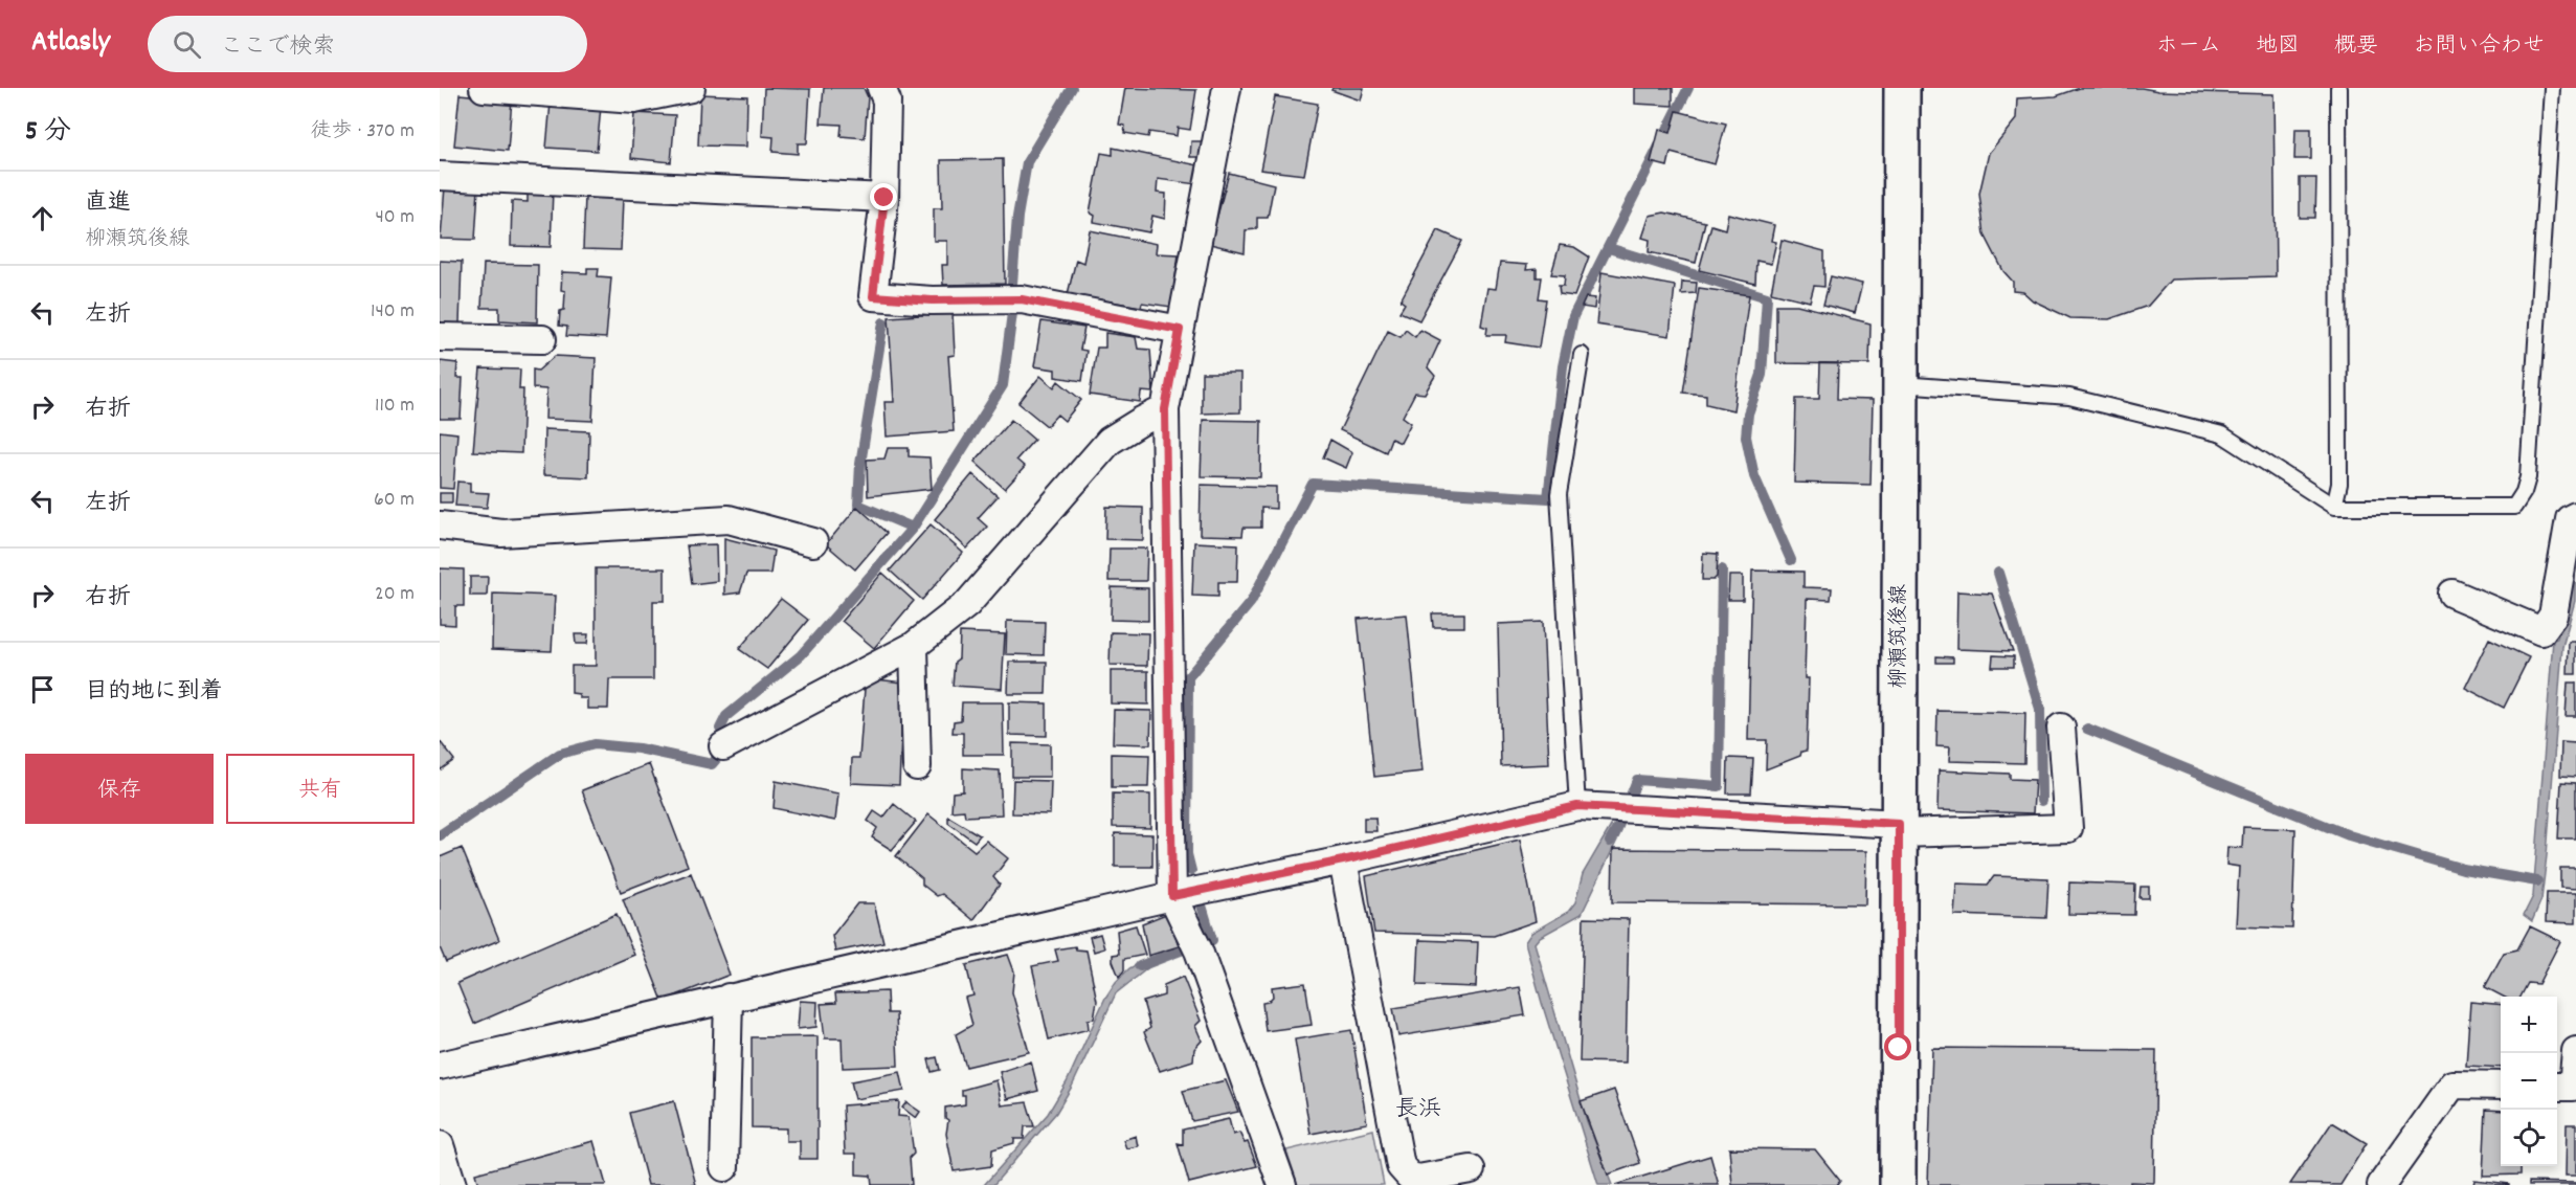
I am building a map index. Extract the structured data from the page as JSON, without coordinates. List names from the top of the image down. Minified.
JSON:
{"streets":{"main road":["柳瀬筑後線"]},"districts":["長浜"],"page":{"header":"Atlasly","search":"ここで検索","nav":["ホーム","地図","概要","お問い合わせ"],"heading":["5 分","徒歩 · 370 m"],"list":[["直進","柳瀬筑後線","40 m"],["左折","140 m"],["右折","110 m"],["左折","60 m"],["右折","20 m"],"目的地に到着"],"buttons":["保存","共有"],"map_buttons":["+","−"]}}
